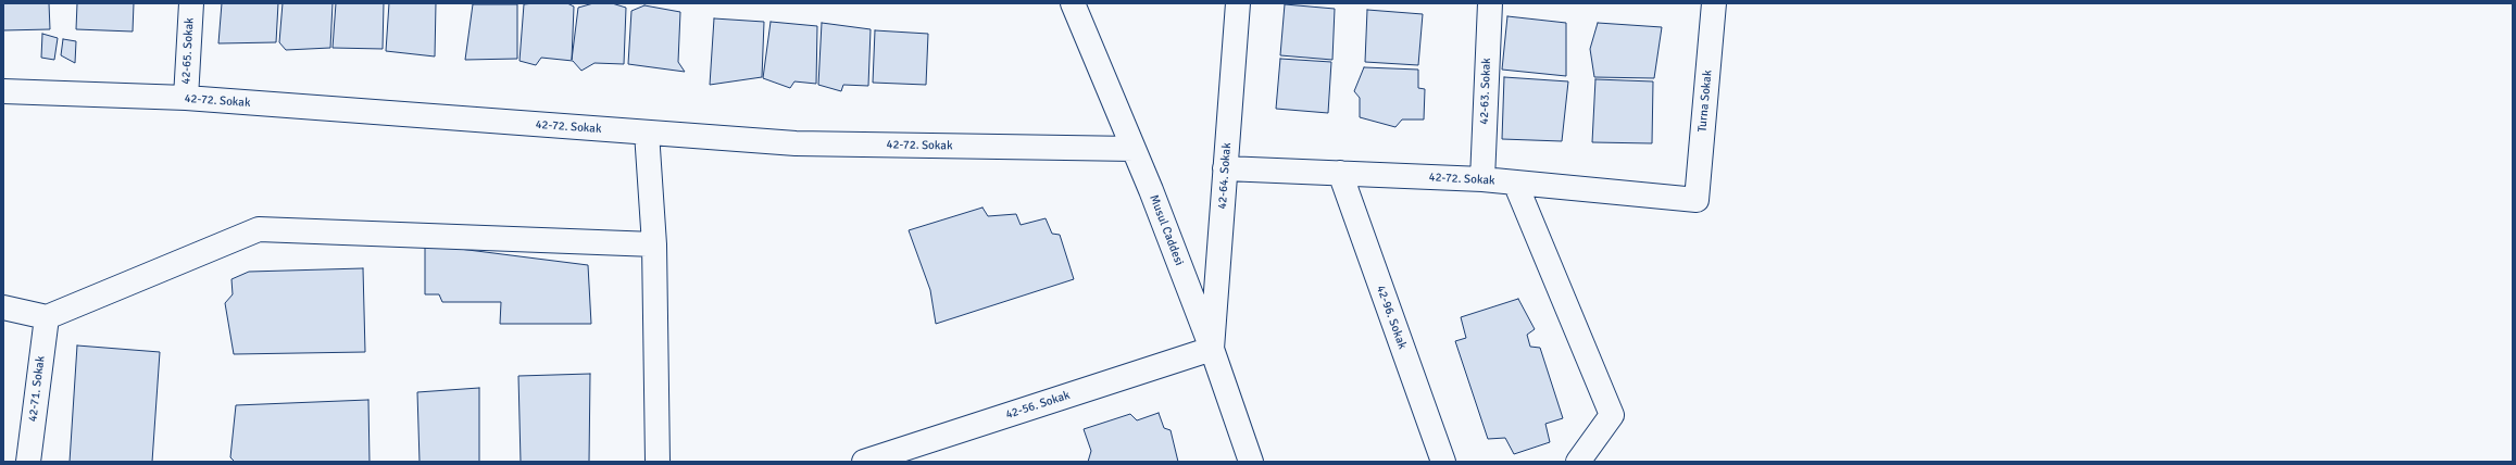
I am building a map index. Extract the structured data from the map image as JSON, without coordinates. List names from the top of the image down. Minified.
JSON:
{"streets":{"street":["42-65. Sokak","42-63. Sokak","42-72. Sokak","Turna Sokak","42-64. Sokak","Musul Caddesi","42-96. Sokak","42-71. Sokak","42-56. Sokak"]},"crossings":[["42-65. Sokak","42-72. Sokak"],["42-63. Sokak","42-72. Sokak"],["42-72. Sokak","Turna Sokak"],["42-72. Sokak","42-64. Sokak"],["42-72. Sokak","Musul Caddesi"],["42-72. Sokak","42-96. Sokak"],["42-64. Sokak","Musul Caddesi"],["42-64. Sokak","42-56. Sokak"],["Musul Caddesi","42-56. Sokak"]]}
